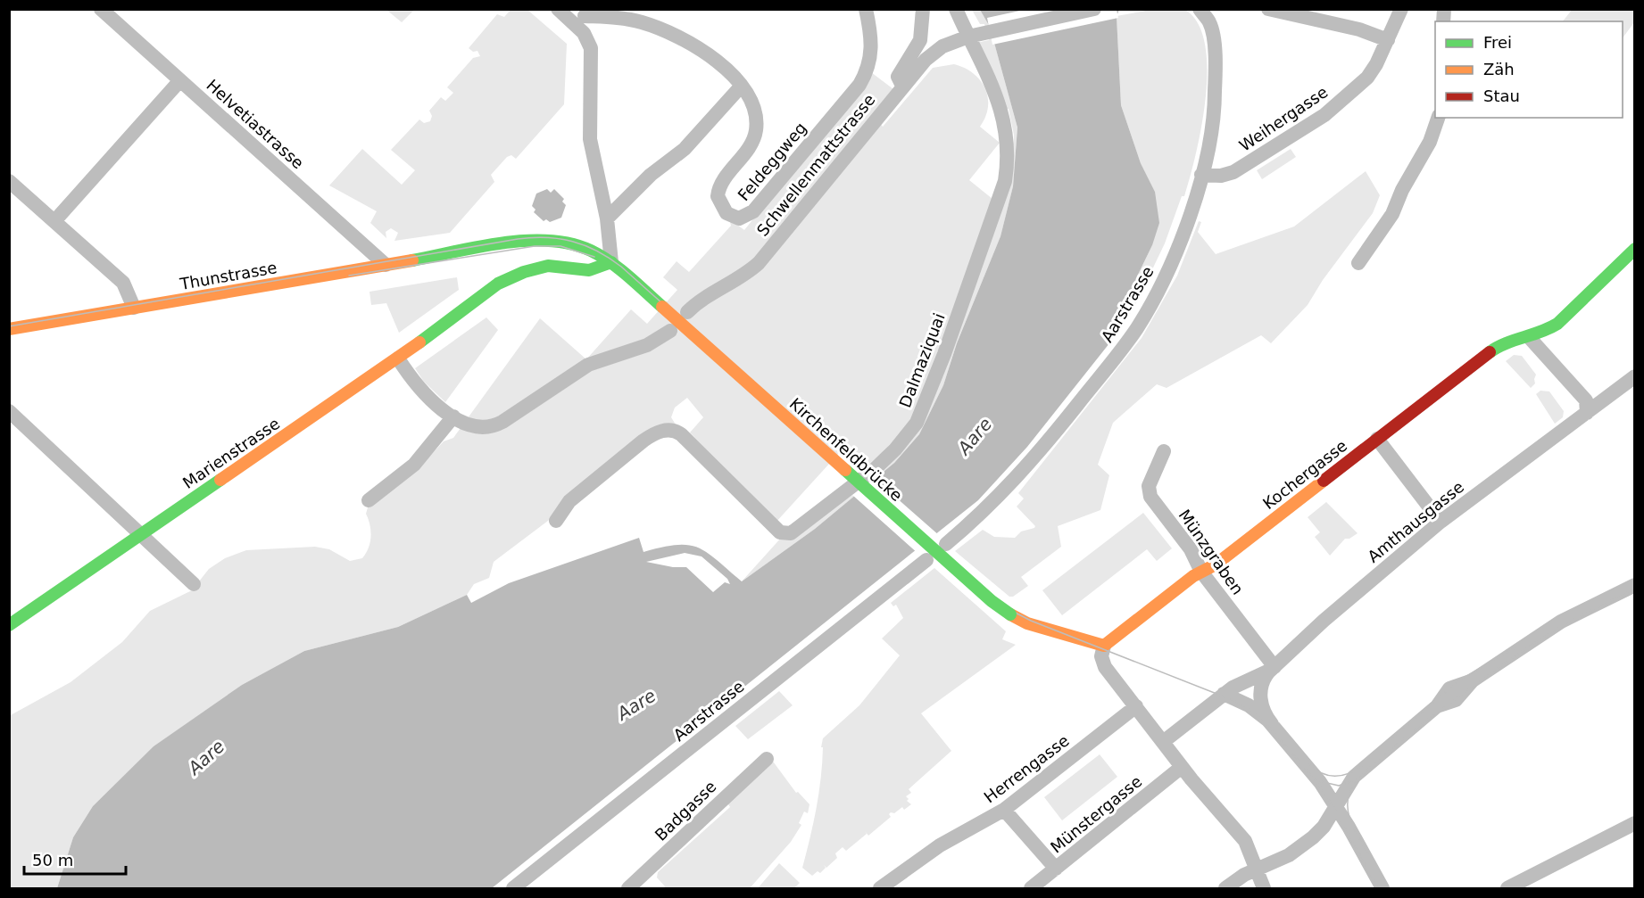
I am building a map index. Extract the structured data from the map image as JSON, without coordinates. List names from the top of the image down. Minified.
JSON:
{"streets":{"street":["Weihergasse","Helvetiastrasse","Feldeggweg","Schwellenmattstrasse","Thunstrasse","Aarstrasse","Dalmaziquai","Kirchenfeldbrücke","Marienstrasse","Kochergasse","Amthausgasse","Münzgraben","Herrengasse","Badgasse","Münstergasse"]},"crossings":[["Weihergasse","Aarstrasse"],["Helvetiastrasse","Thunstrasse"],["Schwellenmattstrasse","Dalmaziquai"],["Thunstrasse","Kirchenfeldbrücke"],["Thunstrasse","Marienstrasse"],["Kirchenfeldbrücke","Marienstrasse"],["Kirchenfeldbrücke","Kochergasse"],["Kochergasse","Münzgraben"],["Amthausgasse","Münzgraben"]],"water":["Aare"],"legend":["Frei","Zäh","Stau"],"scale_bar":"50 m"}
